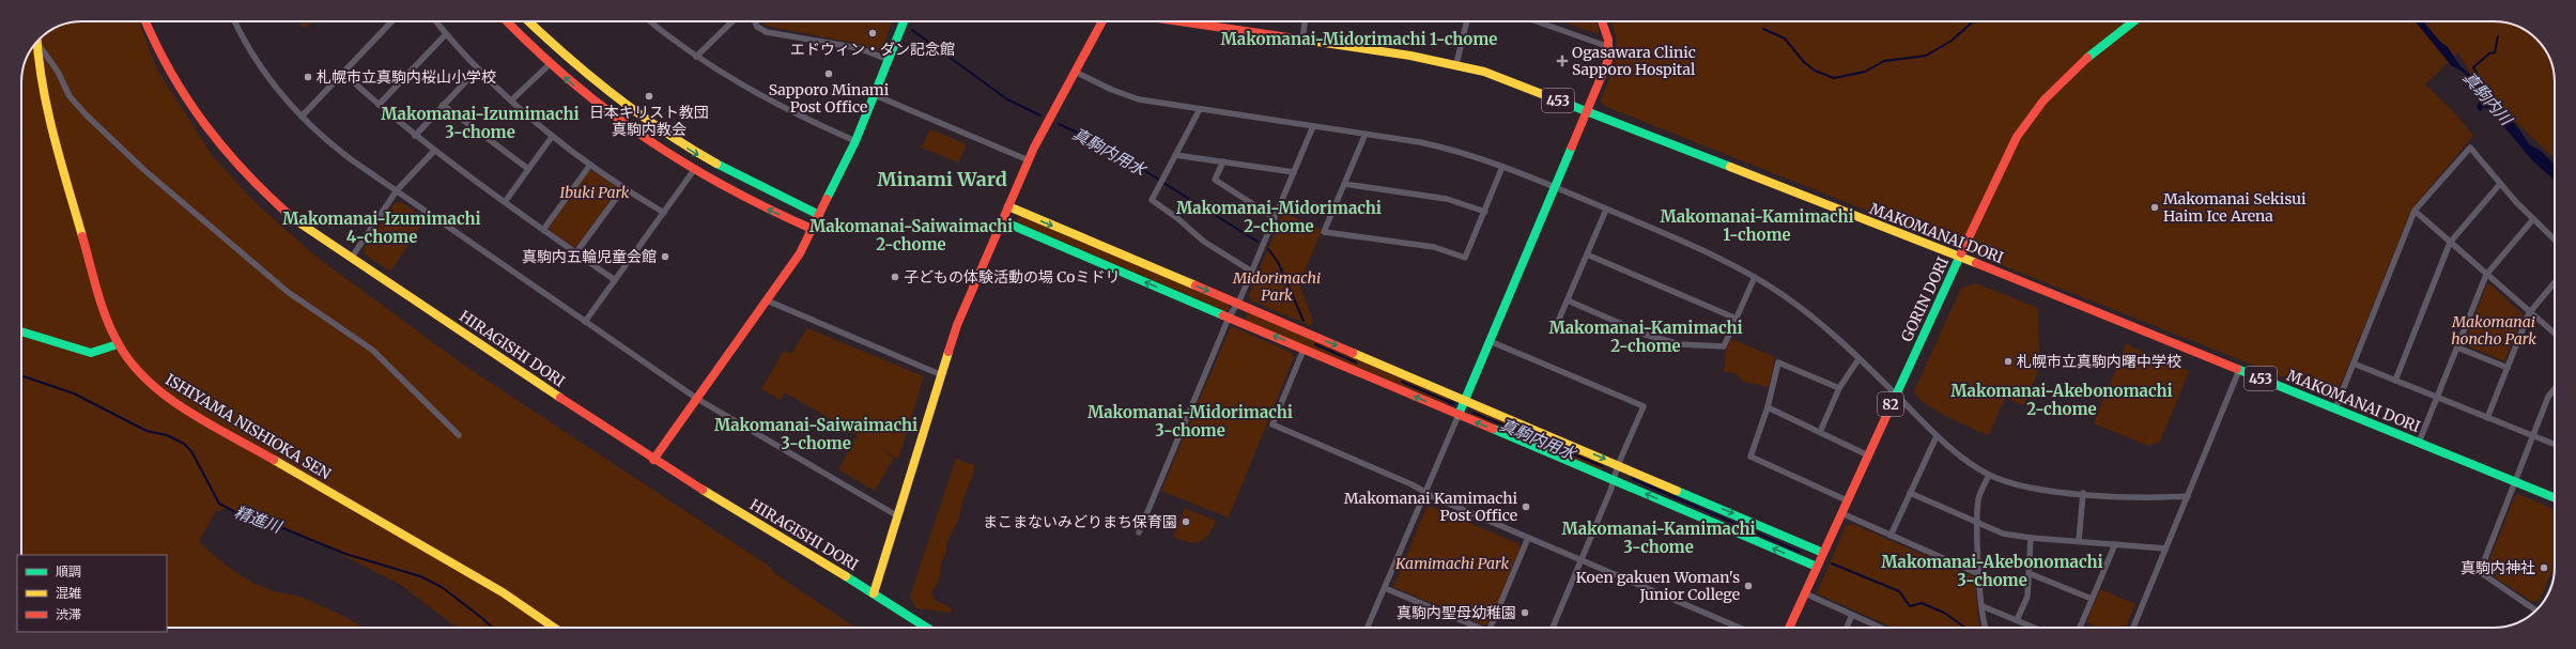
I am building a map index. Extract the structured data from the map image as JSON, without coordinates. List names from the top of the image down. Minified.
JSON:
{"streets":{"main road":["453","MAKOMANAI DORI","GORIN DORI","HIRAGISHI DORI","82","ISHIYAMA NISHIOKA SEN"]},"crossings":[["MAKOMANAI DORI","GORIN DORI"]],"districts":["Makomanai-Midorimachi 1-chome","Makomanai-Izumimachi 3-chome","Minami Ward","Makomanai-Midorimachi 2-chome","Makomanai-Kamimachi 1-chome","Makomanai-Izumimachi 4-chome","Makomanai-Saiwaimachi 2-chome","Makomanai-Kamimachi 2-chome","Makomanai-Akebonomachi 2-chome","Makomanai-Midorimachi 3-chome","Makomanai-Saiwaimachi 3-chome","Makomanai-Kamimachi 3-chome","Makomanai-Akebonomachi 3-chome"],"water":["真駒内川","真駒内用水","精進川"],"parks":["Ibuki Park","Midorimachi Park","Makomanai honcho Park","Kamimachi Park"],"places":{"other":["エドウィン・ダン記念館","Sapporo Minami Post Office","札幌市立真駒内桜山小学校","日本キリスト教団 真駒内教会","Makomanai Sekisui Haim Ice Arena","真駒内五輪児童会館","子どもの体験活動の場 Coミドリ","札幌市立真駒内曙中学校","Makomanai Kamimachi Post Office","まこまないみどりまち保育園","真駒内神社","Koen gakuen Woman's Junior College","真駒内聖母幼稚園"],"health":["Ogasawara Clinic Sapporo Hospital"]},"legend":["順調","混雑","渋滞"]}
